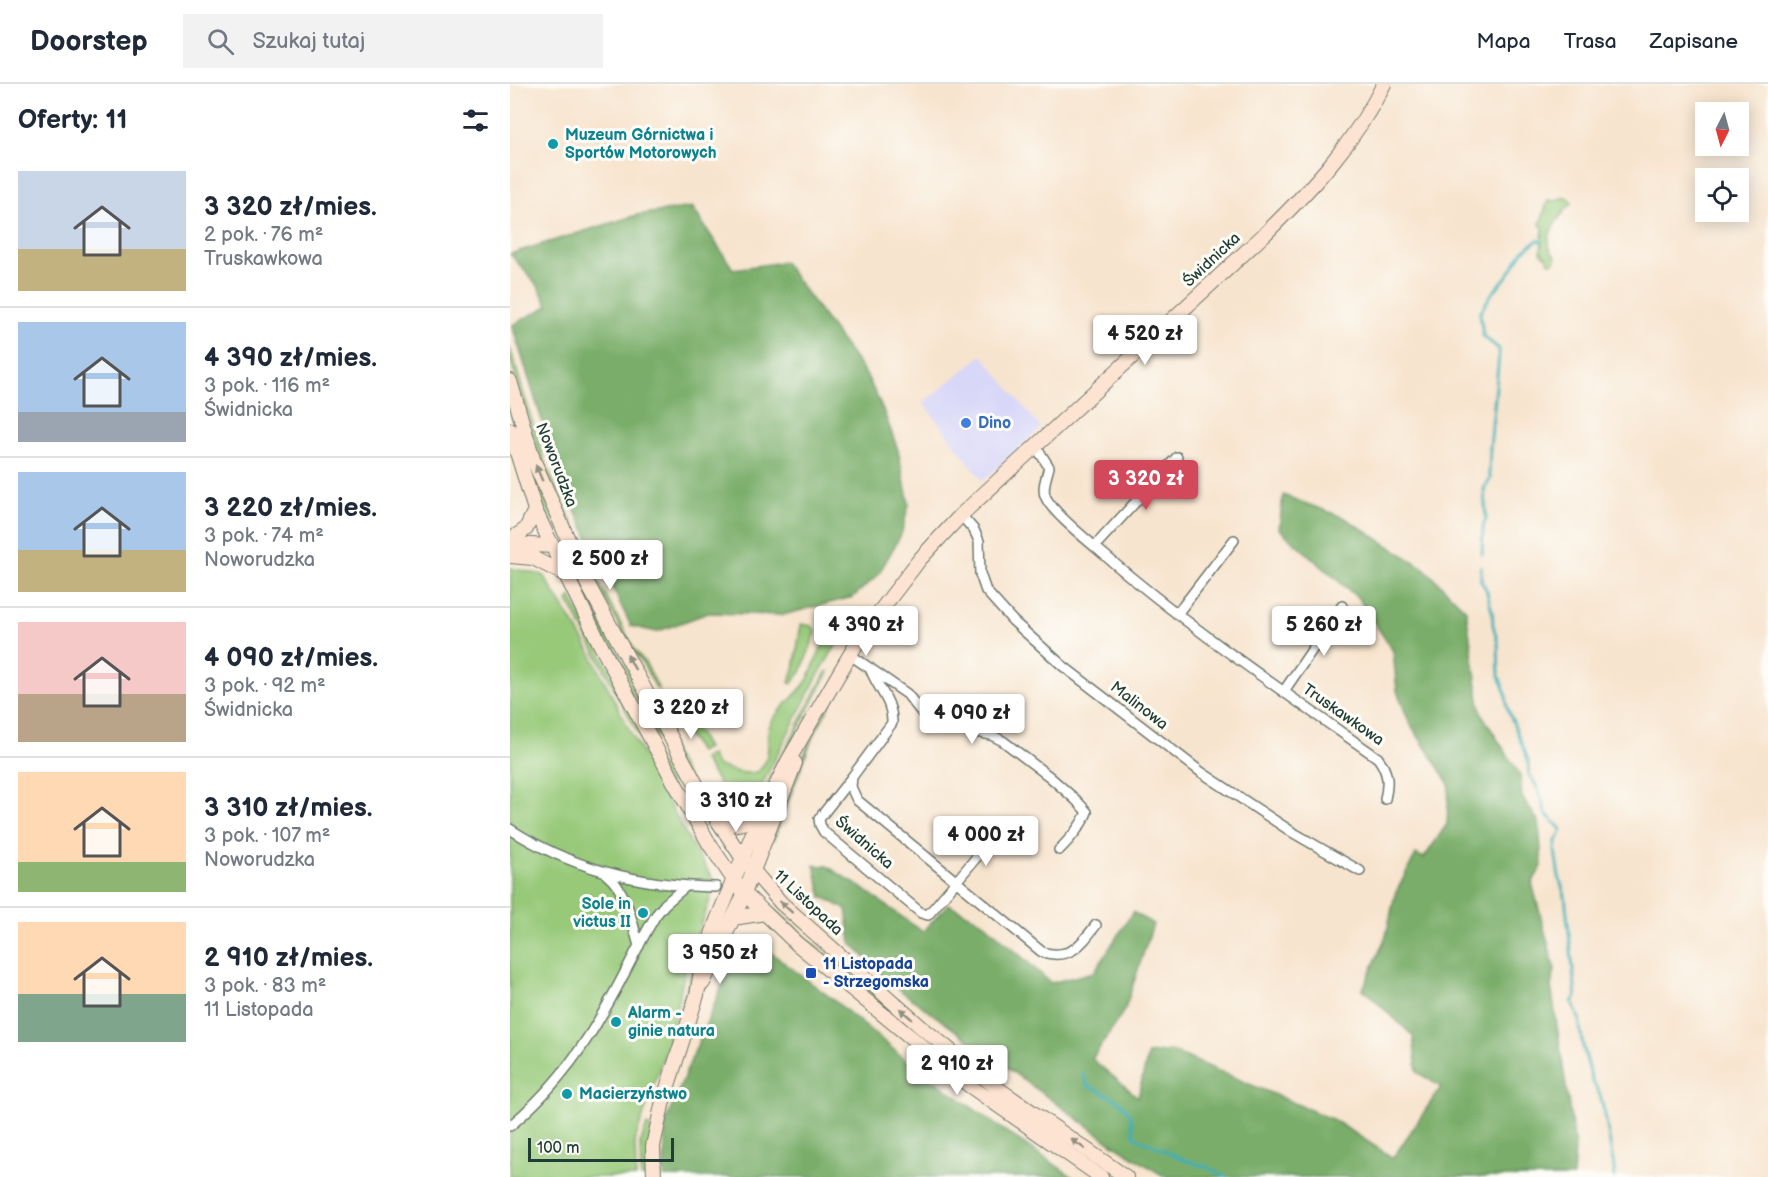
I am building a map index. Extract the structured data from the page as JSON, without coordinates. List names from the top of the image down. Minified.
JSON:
{"streets":{"main road":["Świdnicka","Noworudzka","11 Listopada"],"street":["Malinowa","Truskawkowa"]},"crossings":[["Świdnicka","Noworudzka"],["Świdnicka","Malinowa"],["Świdnicka","Truskawkowa"],["Świdnicka","11 Listopada"],["Noworudzka","11 Listopada"]],"places":{"other":["Muzeum Górnictwa i Sportów Motorowych","Dino","Sole in victus II","Alarm - ginie natura","Macierzyństwo"],"transit":["11 Listopada - Strzegomska"]},"scale_bar":"100 m","north":"bottom","page":{"header":"Doorstep","search":"Szukaj tutaj","nav":["Mapa","Trasa","Zapisane"],"heading":"Oferty: 11","list":[{"name":"3 320 zł/mies.","note":"2 pok. · 76 m² · Truskawkowa"},{"name":"4 390 zł/mies.","note":"3 pok. · 116 m² · Świdnicka"},{"name":"3 220 zł/mies.","note":"3 pok. · 74 m² · Noworudzka"},{"name":"4 090 zł/mies.","note":"3 pok. · 92 m² · Świdnicka"},{"name":"3 310 zł/mies.","note":"3 pok. · 107 m² · Noworudzka"},{"name":"2 910 zł/mies.","note":"3 pok. · 83 m² · 11 Listopada"}],"price":["4 520 zł","3 320 zł","2 500 zł","4 390 zł","5 260 zł","3 220 zł","4 090 zł","3 310 zł","4 000 zł","3 950 zł","2 910 zł"],"scale":"100 m"}}
